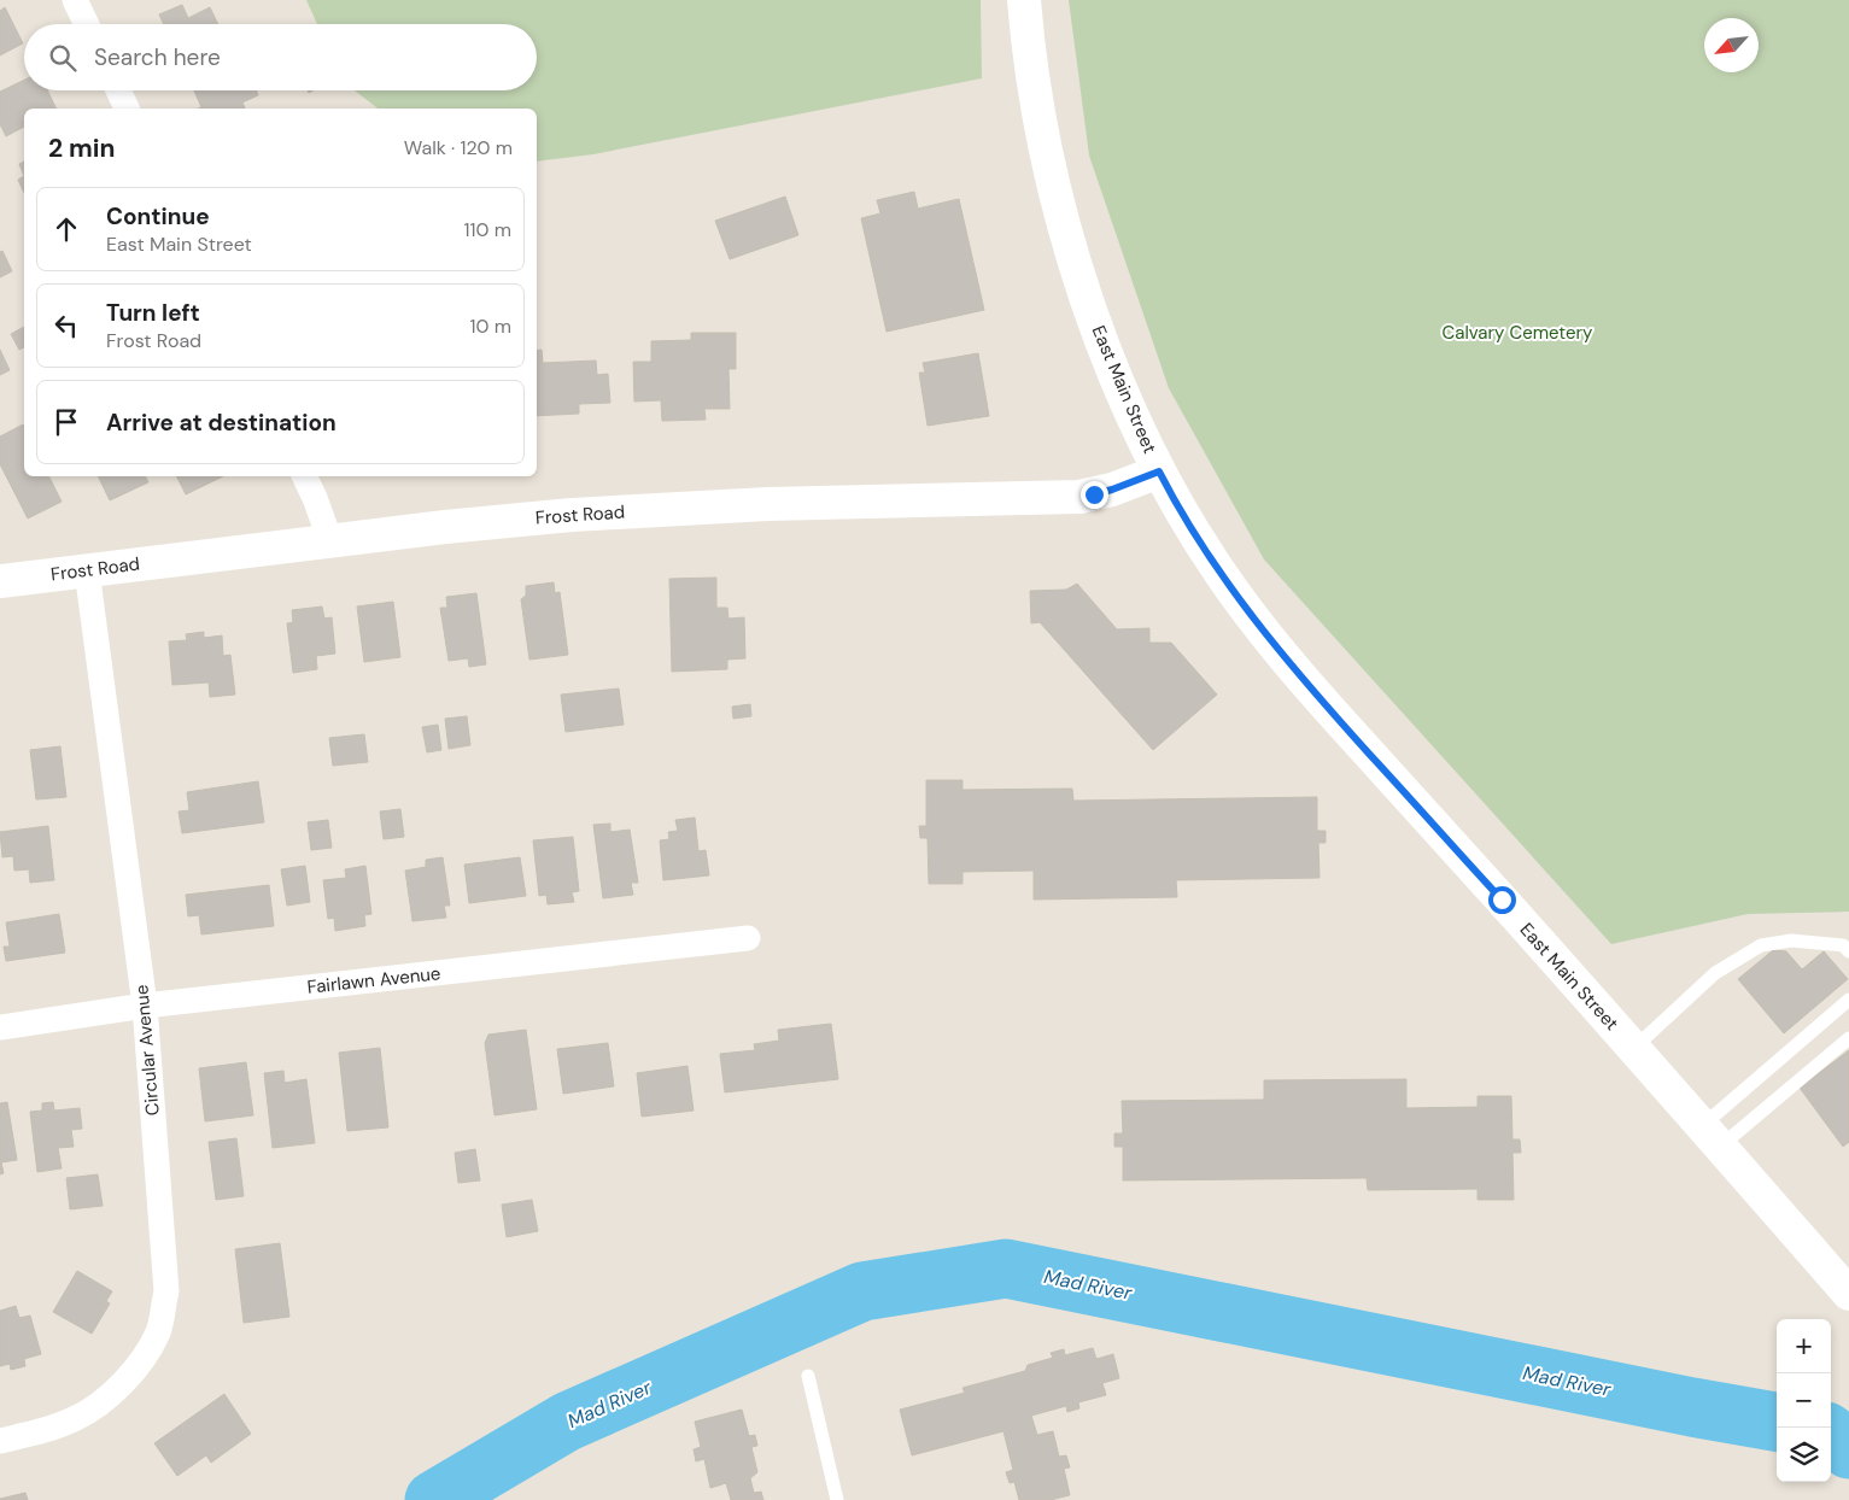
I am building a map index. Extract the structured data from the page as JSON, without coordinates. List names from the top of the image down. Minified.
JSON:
{"streets":{"main road":["East Main Street","Frost Road"],"street":["Fairlawn Avenue","Circular Avenue"]},"crossings":[["East Main Street","Frost Road"],["Frost Road","Circular Avenue"],["Fairlawn Avenue","Circular Avenue"]],"water":["Mad River"],"parks":["Calvary Cemetery"],"north":"bottom left","page":{"search":"Search here","heading":["2 min","Walk · 120 m"],"list":[["Continue","East Main Street","110 m"],["Turn left","Frost Road","10 m"],"Arrive at destination"],"map_buttons":["+","−"]}}
